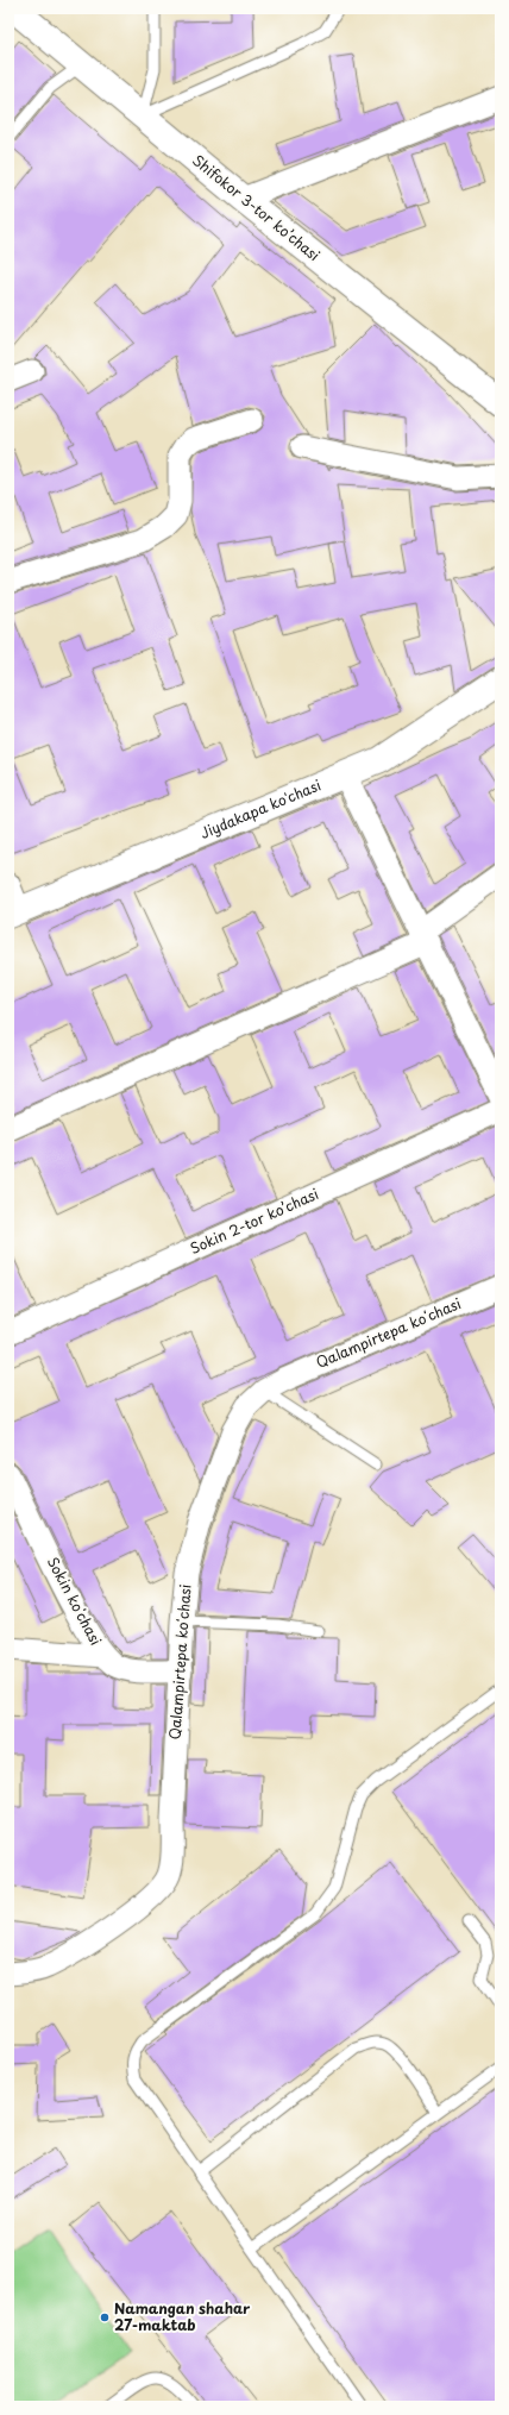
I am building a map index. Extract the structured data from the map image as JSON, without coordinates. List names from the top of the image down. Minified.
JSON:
{"streets":{"street":["Shifokor 3-tor koʼchasi","Jiydakapa ko'chasi","Sokin 2-tor koʼchasi","Qalampirtepa koʻchasi","Sokin koʻchasi"]},"crossings":[["Qalampirtepa koʻchasi","Sokin koʻchasi"]],"places":["Namangan shahar 27-maktab"]}
